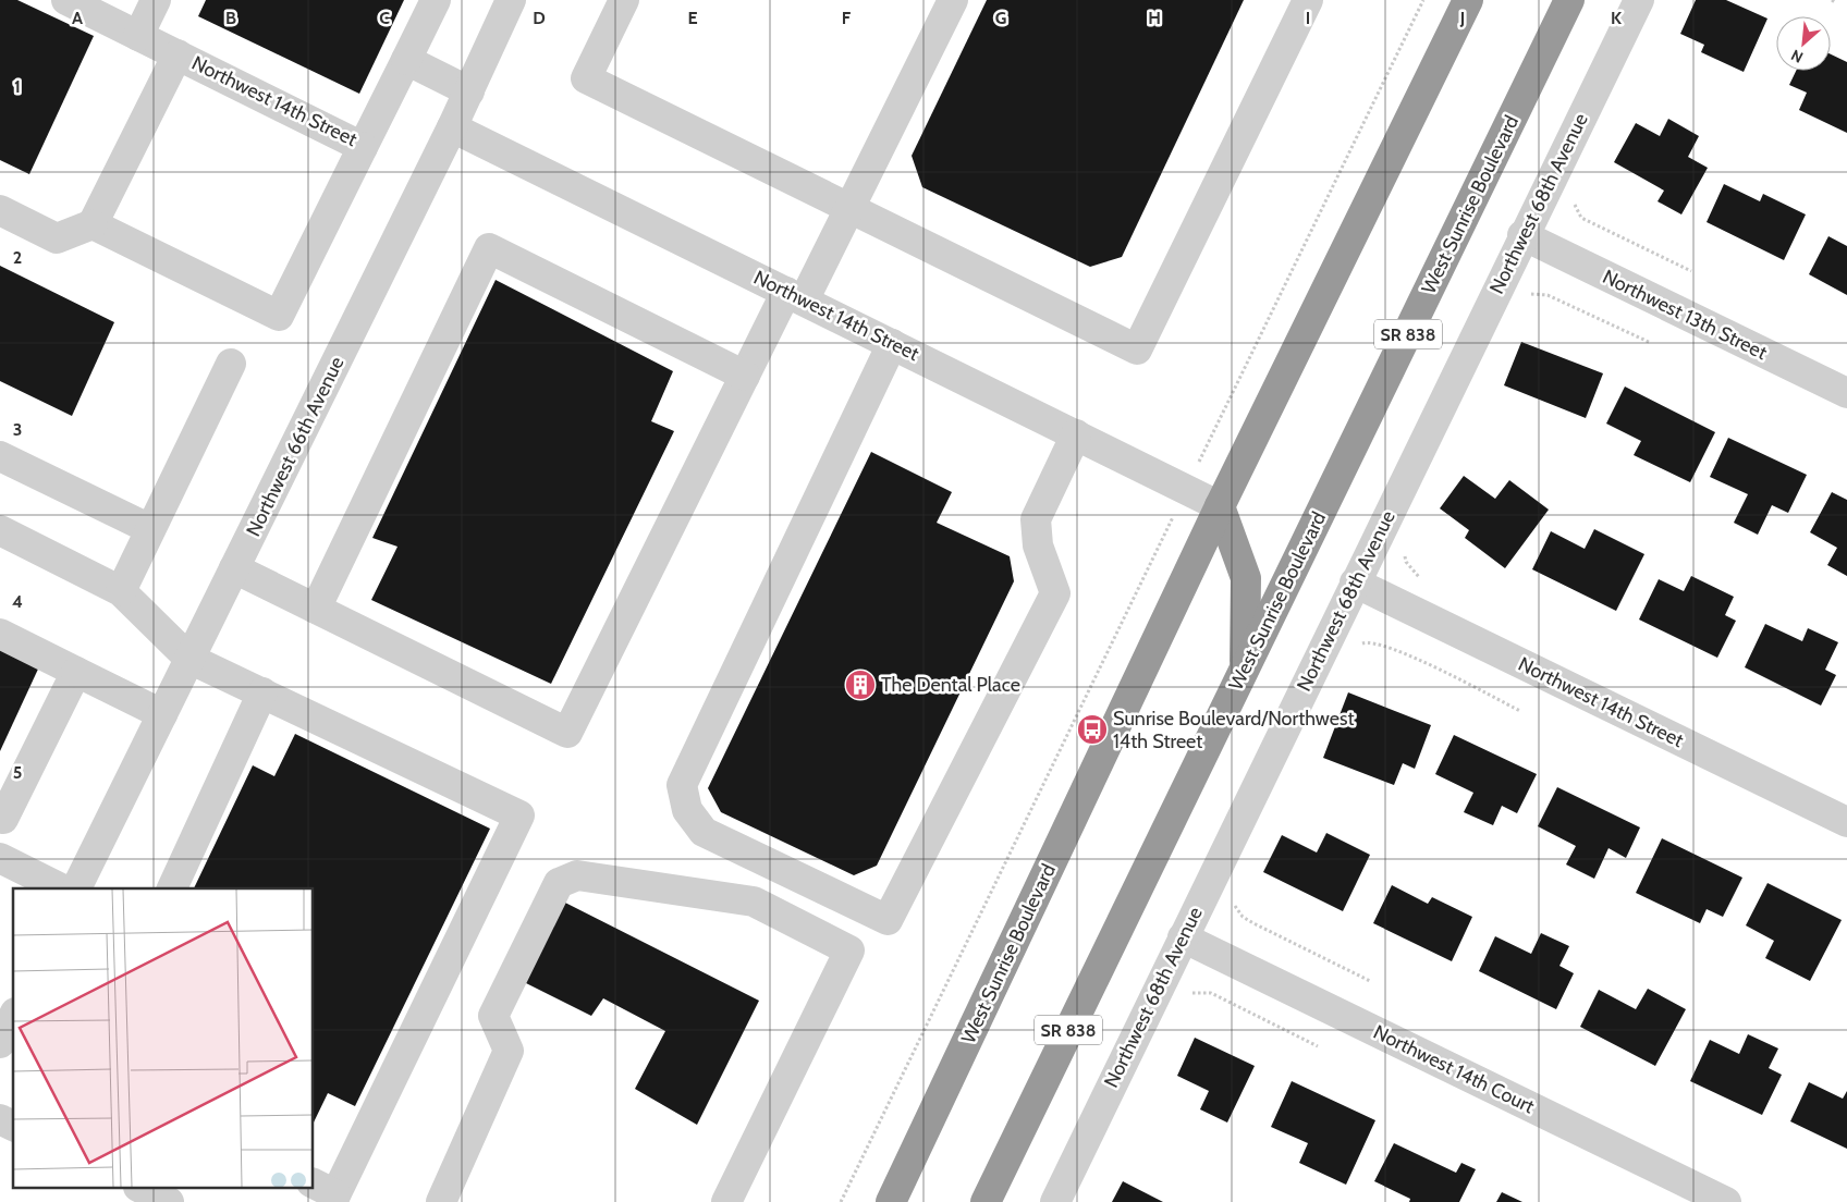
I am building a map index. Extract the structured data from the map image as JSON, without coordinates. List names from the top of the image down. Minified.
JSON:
{"streets":{"highway":["West Sunrise Boulevard","SR 838"],"street":["Northwest 14th Street","Northwest 68th Avenue","Northwest 13th Street","Northwest 66th Avenue","Northwest 14th Court"]},"crossings":[["Northwest 14th Street","Northwest 68th Avenue"],["Northwest 14th Street","West Sunrise Boulevard"],["Northwest 14th Street","Northwest 66th Avenue"],["Northwest 68th Avenue","Northwest 13th Street"],["Northwest 68th Avenue","Northwest 14th Court"]],"places":{"building":["The Dental Place"],"bus stop":["Sunrise Boulevard/Northwest 14th Street"]},"north":"bottom left","grid":{"columns":["A","B","C","D","E","F","G","H","I","J","K"],"rows":["1","2","3","4","5"]}}
